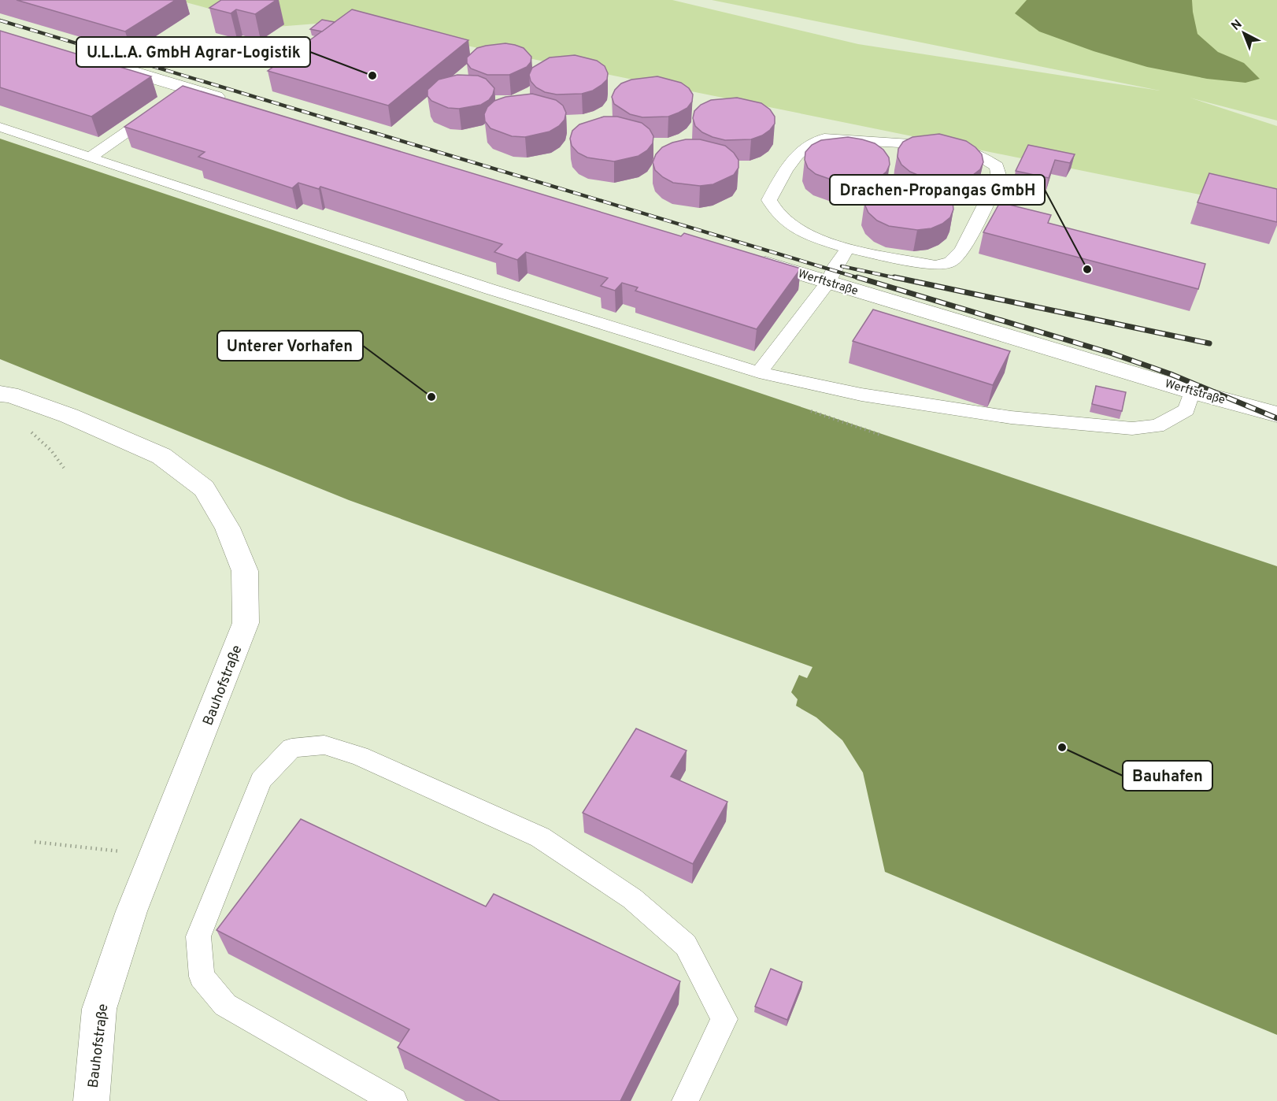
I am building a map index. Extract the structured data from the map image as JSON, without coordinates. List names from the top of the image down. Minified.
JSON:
{"streets":{"street":["Werftstraße","Bauhofstraße"]},"places":["U.L.L.A. GmbH Agrar-Logistik","Drachen-Propangas GmbH","Unterer Vorhafen","Bauhafen"],"north":"top left"}
